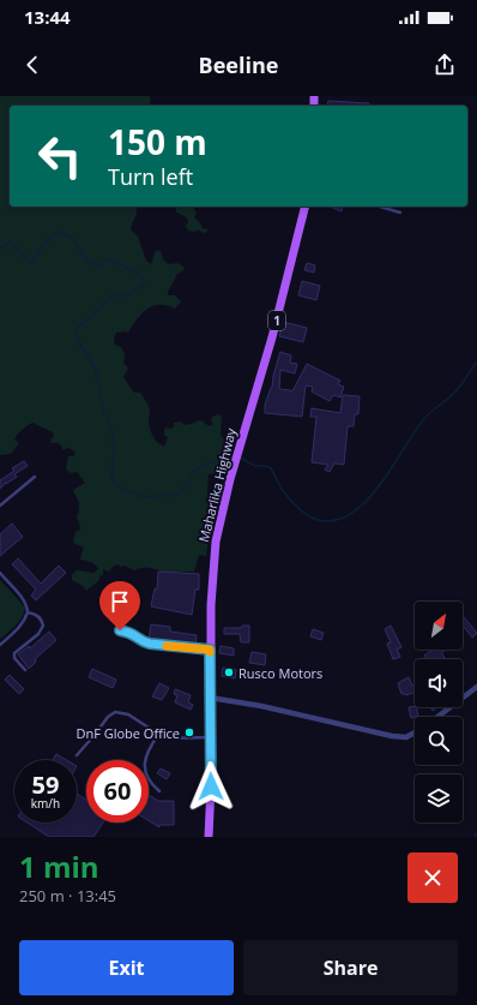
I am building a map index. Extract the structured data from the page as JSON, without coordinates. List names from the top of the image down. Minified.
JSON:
{"streets":{"main road":["1","Maharlika Highway"]},"places":["Rusco Motors","DnF Globe Office"],"north":"top right","page":{"status":"13:44","header":"Beeline","turn":["150 m","Turn left"],"speed":"59 km/h","limit":"60","heading":["1 min","250 m · 13:45"],"buttons":["Exit","Share"]}}
